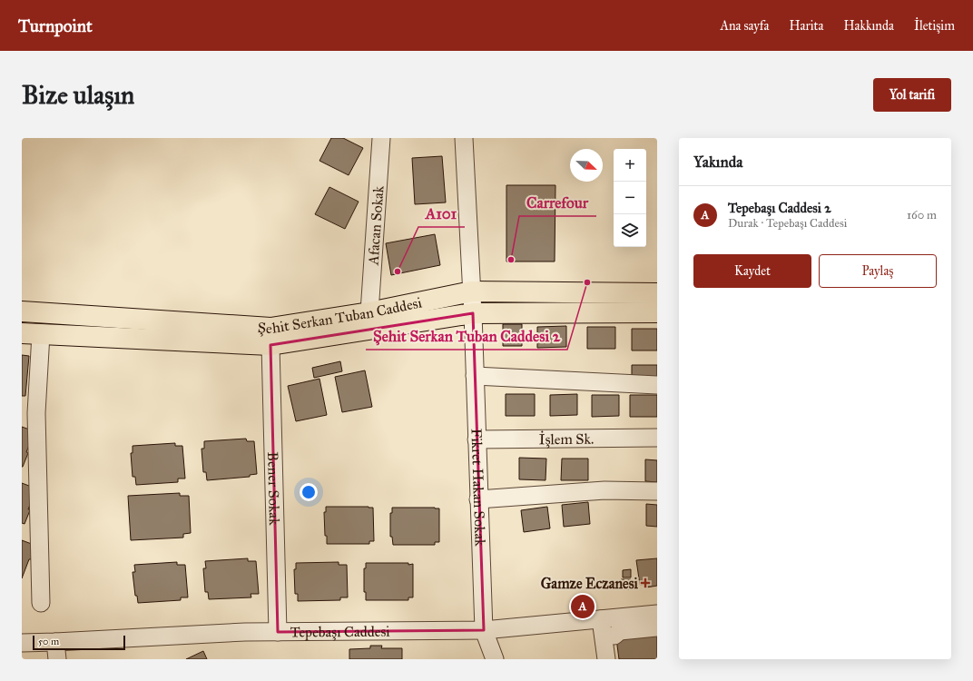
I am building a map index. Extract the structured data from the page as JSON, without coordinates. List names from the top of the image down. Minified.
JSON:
{"streets":{"main road":["Şehit Serkan Tuban Caddesi"],"street":["Afacan Sokak","İşlem Sk.","Fikret Hakan Sokak","Bener Sokak","Tepebaşı Caddesi"]},"crossings":[["Afacan Sokak","Şehit Serkan Tuban Caddesi"],["Şehit Serkan Tuban Caddesi","Fikret Hakan Sokak"],["Şehit Serkan Tuban Caddesi","Bener Sokak"],["İşlem Sk.","Fikret Hakan Sokak"],["Fikret Hakan Sokak","Tepebaşı Caddesi"],["Bener Sokak","Tepebaşı Caddesi"]],"places":{"other":["Carrefour","A101","Şehit Serkan Tuban Caddesi 2"],"health":["Gamze Eczanesi"]},"scale_bar":"50 m","north":"bottom right","page":{"header":"Turnpoint","nav":["Ana sayfa","Harita","Hakkında","İletişim"],"buttons":["Yol tarifi",["Kaydet","Paylaş"]],"title":"Bize ulaşın","heading":"Yakında","map_buttons":["+","−"],"list":[{"mark":"A","name":"Tepebaşı Caddesi 2","note":"Durak · Tepebaşı Caddesi","value":"160 m"}],"pins":"A","scale":"50 m"}}
